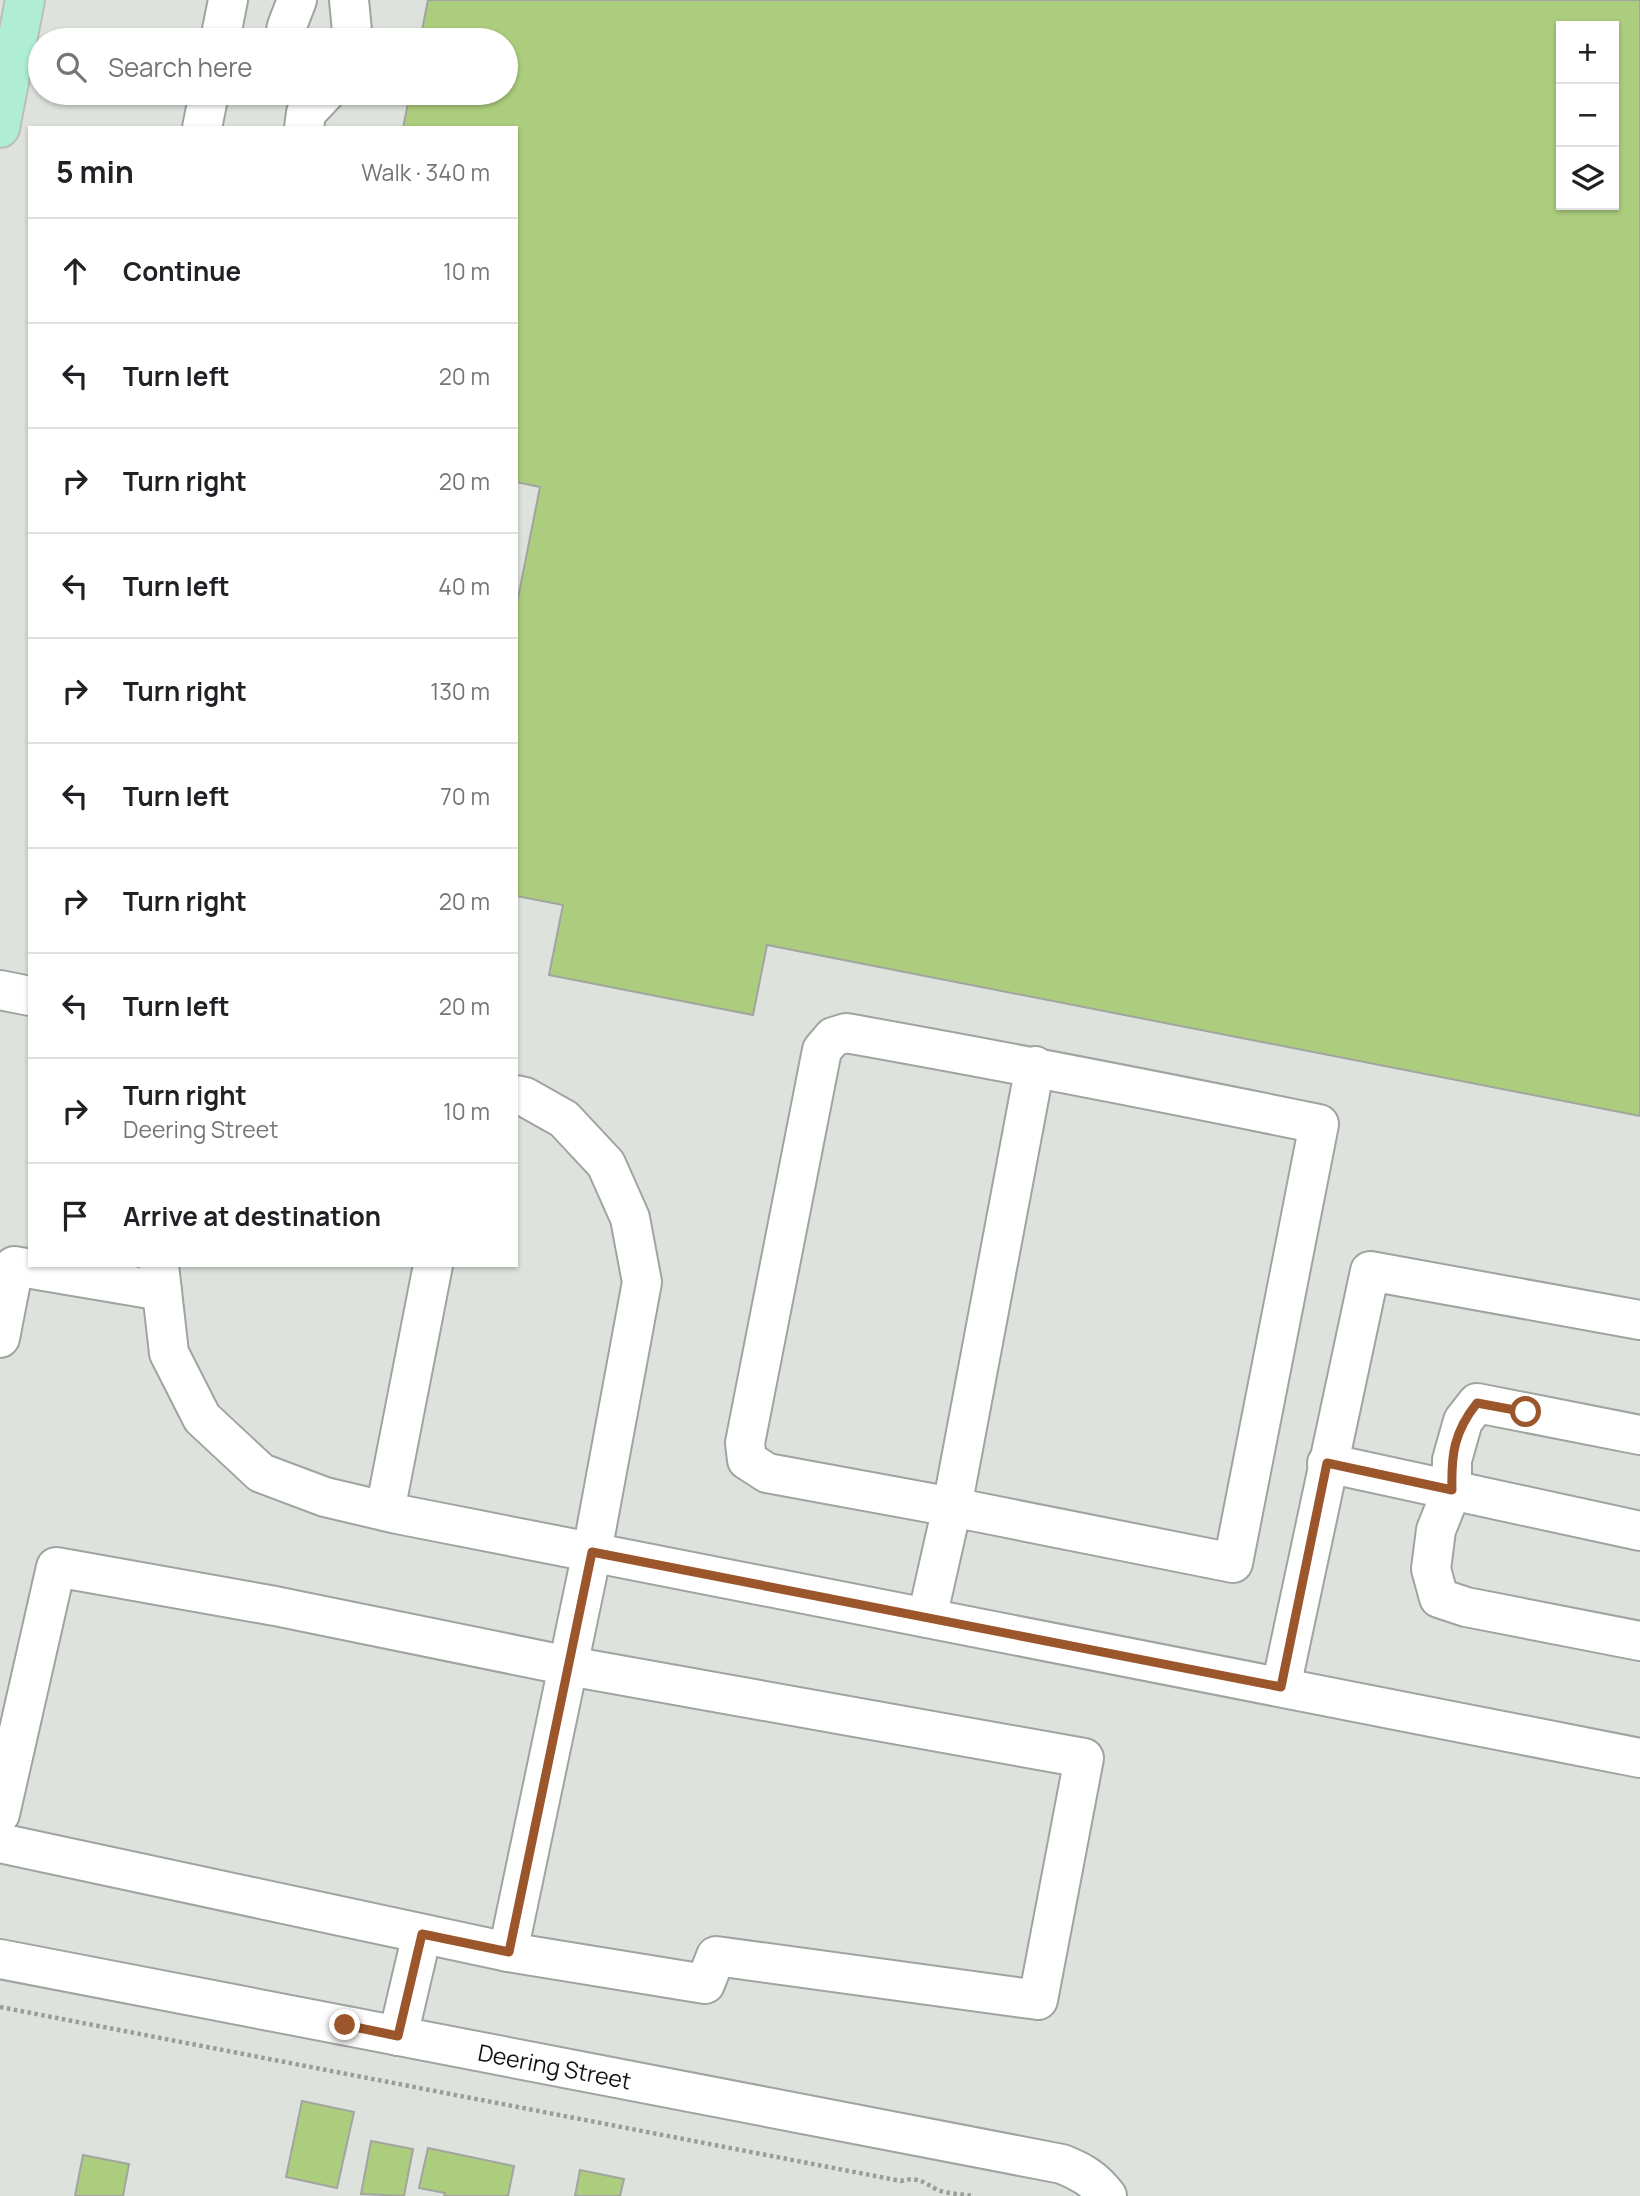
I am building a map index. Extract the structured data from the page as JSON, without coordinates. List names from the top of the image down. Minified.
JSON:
{"streets":{"street":["Deering Street"]},"page":{"map_buttons":["+","−"],"search":"Search here","heading":["5 min","Walk · 340 m"],"list":[["Continue","10 m"],["Turn left","20 m"],["Turn right","20 m"],["Turn left","40 m"],["Turn right","130 m"],["Turn left","70 m"],["Turn right","20 m"],["Turn left","20 m"],["Turn right","Deering Street","10 m"],"Arrive at destination"]}}
